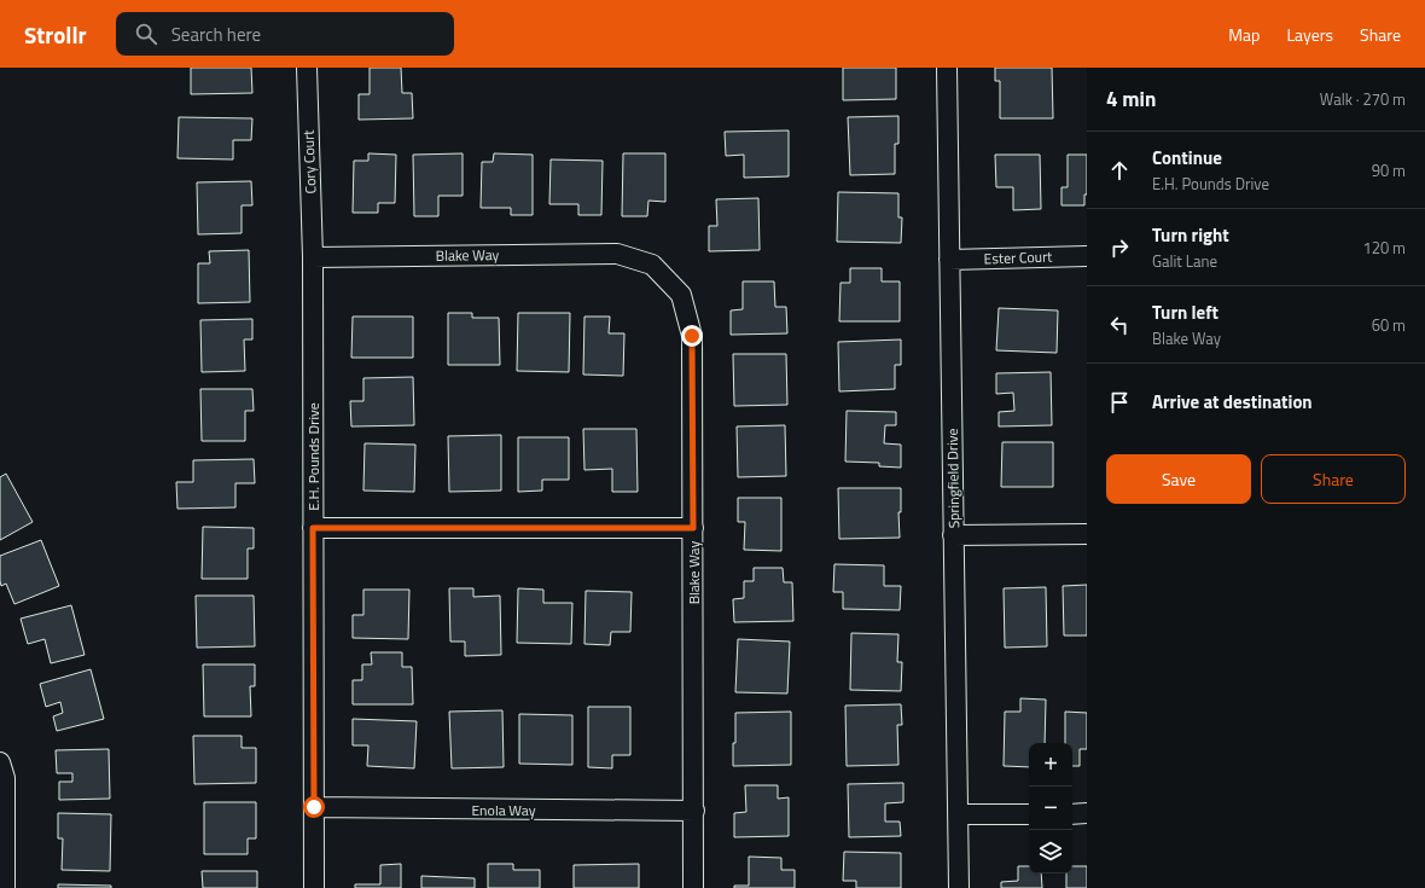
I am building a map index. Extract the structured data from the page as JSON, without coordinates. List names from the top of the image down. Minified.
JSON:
{"streets":{"street":["Cory Court","Blake Way","Ester Court","E.H. Pounds Drive","Springfield Drive","Enola Way"]},"crossings":[["Cory Court","Blake Way"],["Cory Court","E.H. Pounds Drive"],["Blake Way","E.H. Pounds Drive"],["Blake Way","Enola Way"],["Ester Court","Springfield Drive"],["E.H. Pounds Drive","Enola Way"]],"page":{"header":"Strollr","search":"Search here","nav":["Map","Layers","Share"],"heading":["4 min","Walk · 270 m"],"list":[["Continue","E.H. Pounds Drive","90 m"],["Turn right","Galit Lane","120 m"],["Turn left","Blake Way","60 m"],"Arrive at destination"],"buttons":["Save","Share"],"map_buttons":["+","−"]}}
